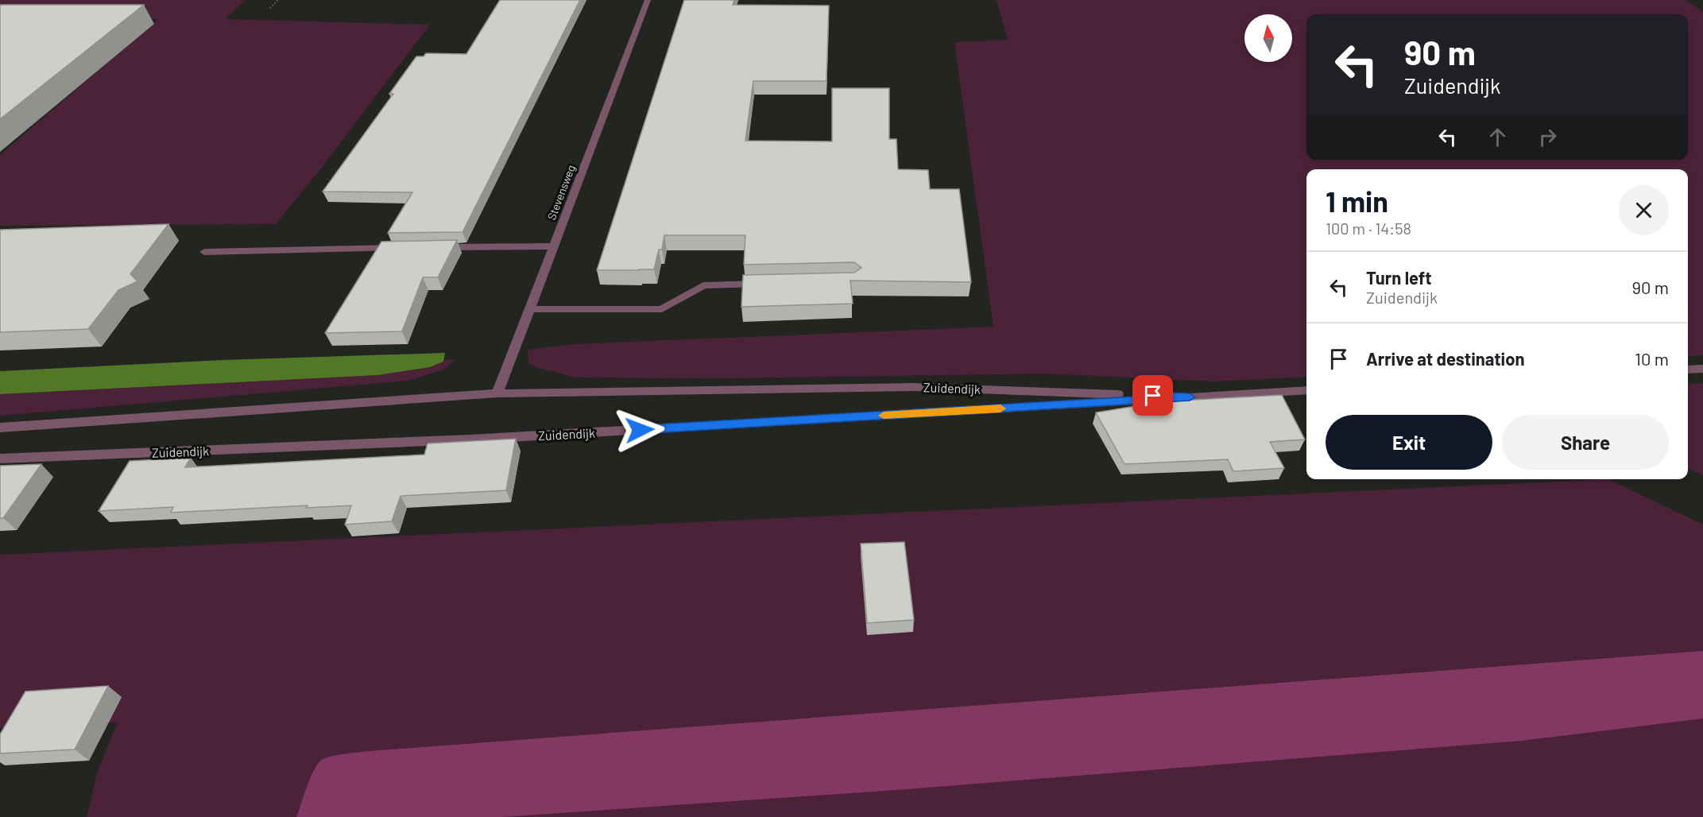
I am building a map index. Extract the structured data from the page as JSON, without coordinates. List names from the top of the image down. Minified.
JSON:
{"streets":{"street":["Stevensweg","Zuidendijk"]},"crossings":[["Stevensweg","Zuidendijk"]],"north":"top","page":{"turn":["90 m","Zuidendijk"],"heading":["1 min","100 m · 14:58"],"list":[{"name":"Turn left","note":"Zuidendijk","value":"90 m"},{"name":"Arrive at destination","value":"10 m"}],"buttons":["Exit","Share"]}}
